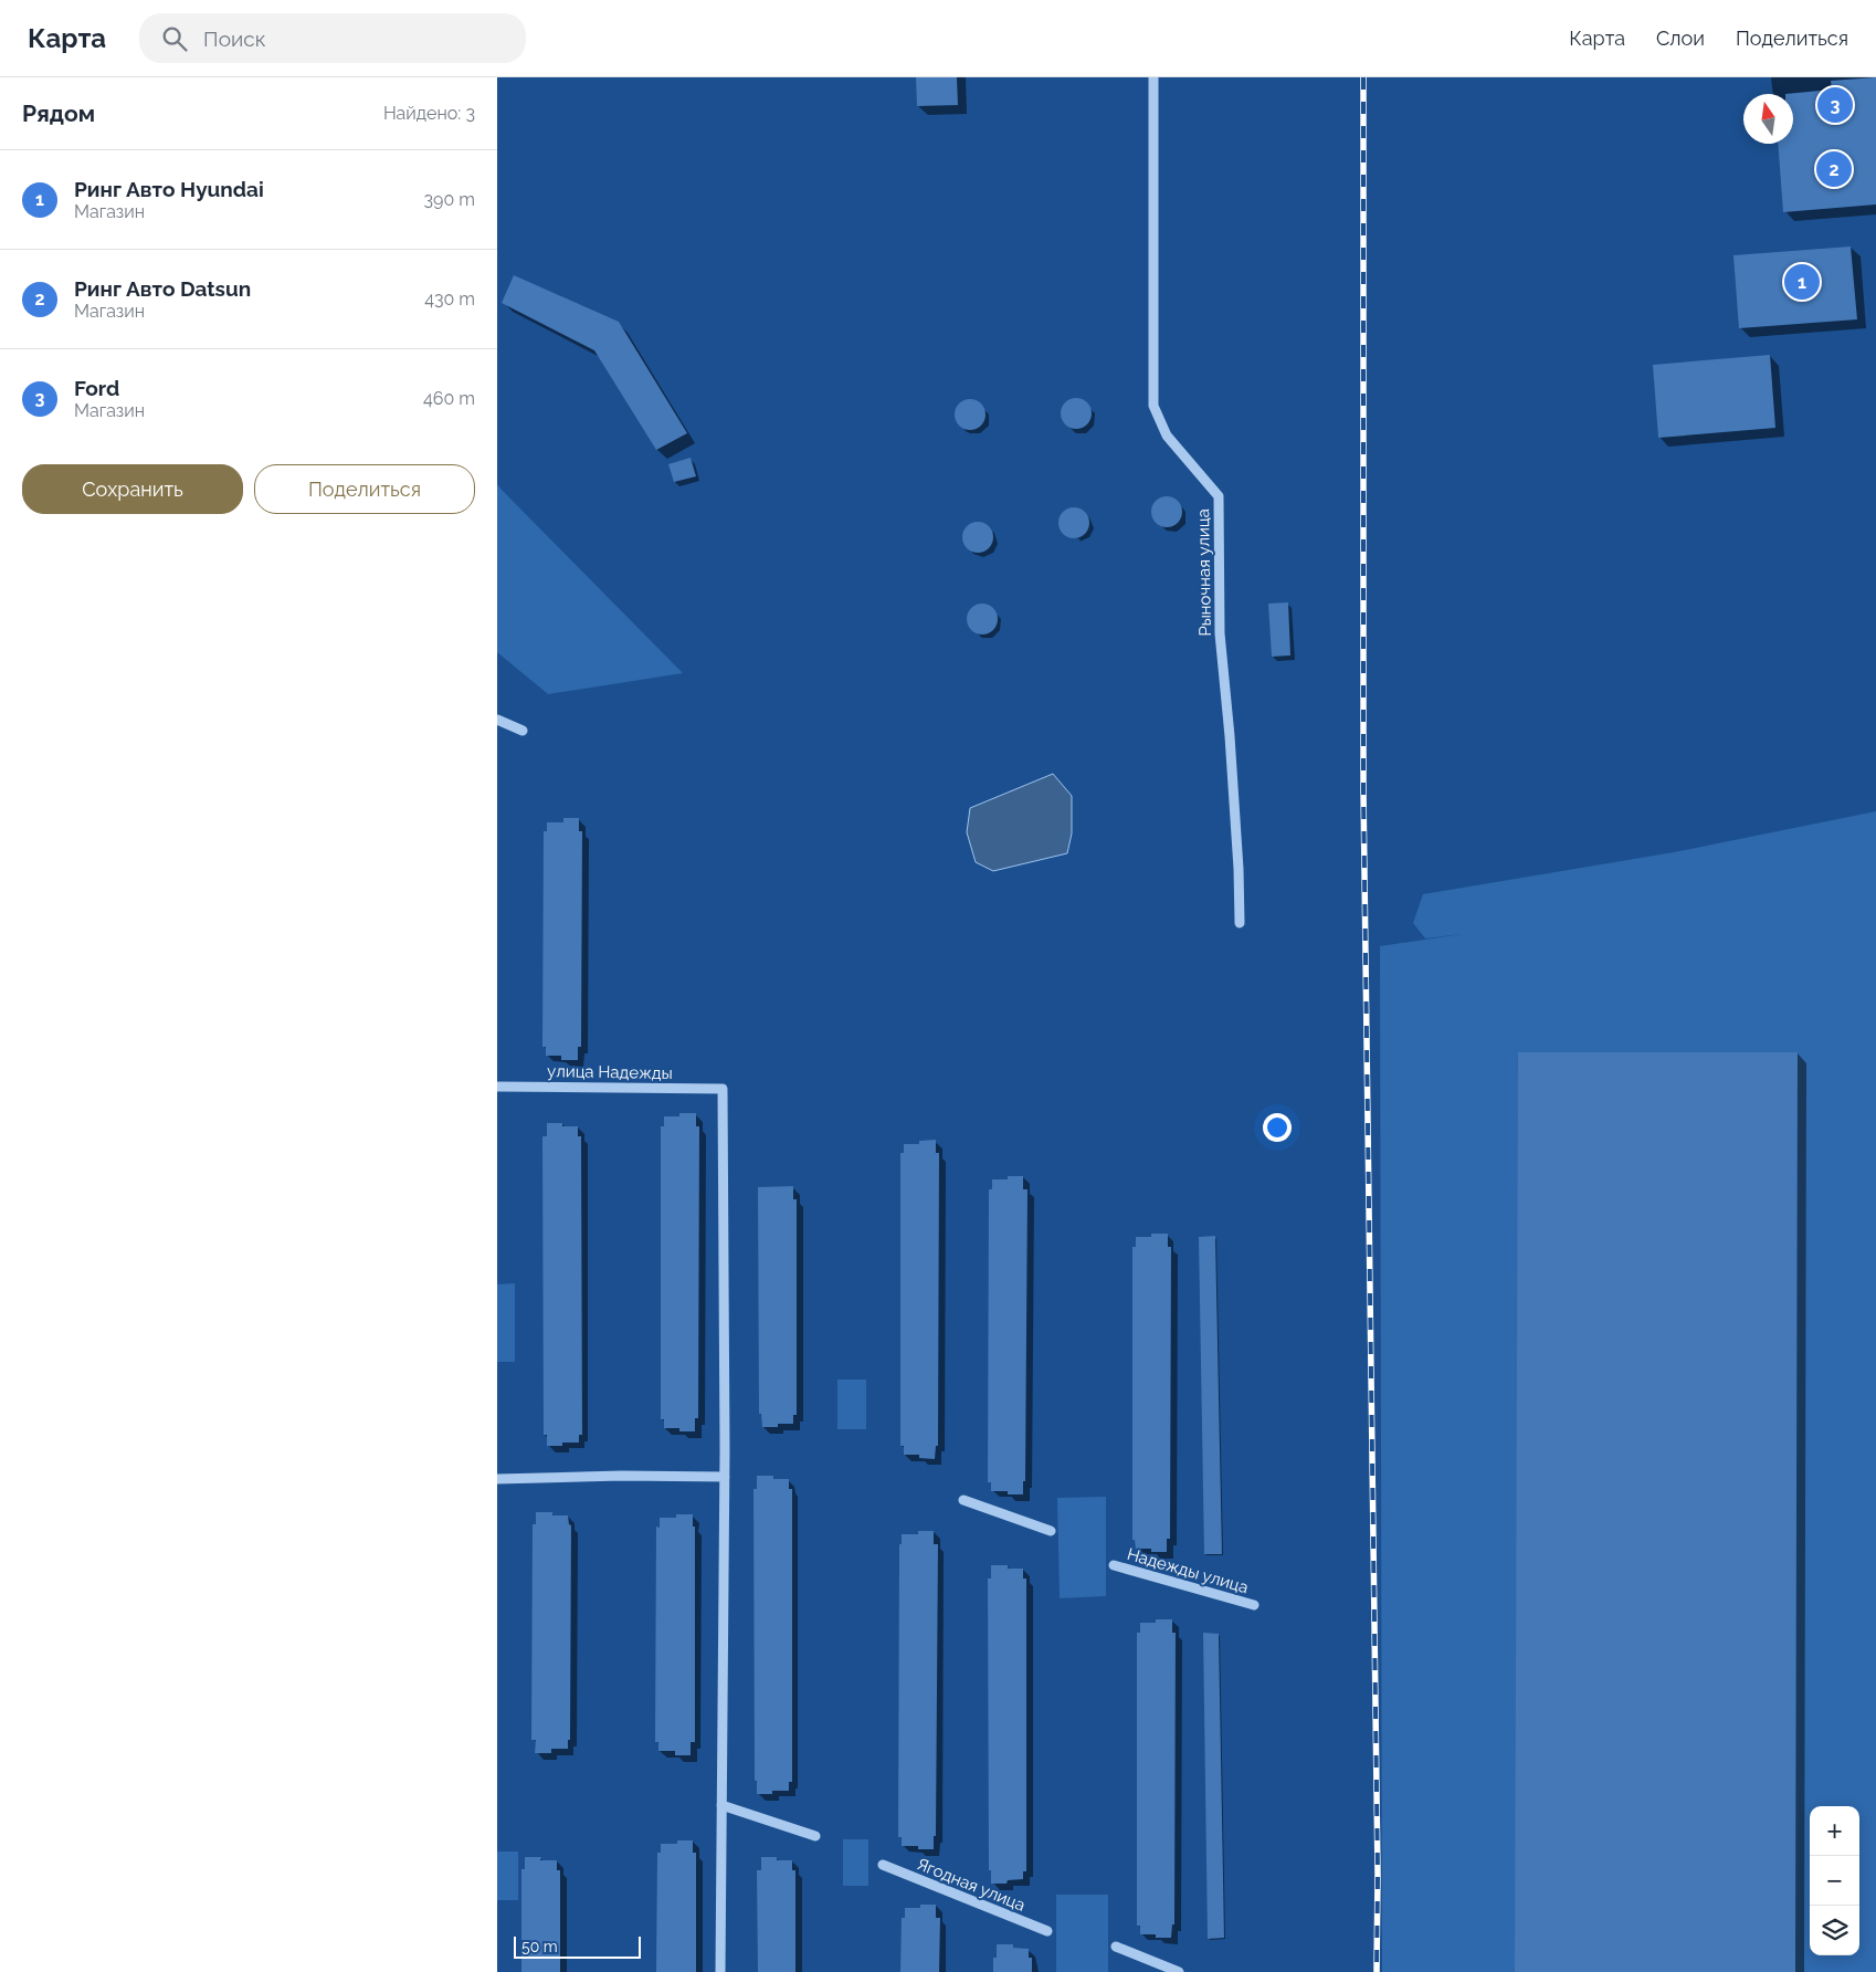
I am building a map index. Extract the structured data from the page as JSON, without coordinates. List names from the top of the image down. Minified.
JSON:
{"streets":{"street":["Рыночная улица","улица Надежды","Надежды улица","Ягодная улица"]},"scale_bar":"50 m","north":"top","page":{"header":"Карта","search":"Поиск","nav":["Карта","Слои","Поделиться"],"heading":["Рядом","Найдено: 3"],"pins":["3","2","1"],"list":[{"mark":"1","name":"Ринг Авто Hyundai","note":"Магазин","value":"390 m"},{"mark":"2","name":"Ринг Авто Datsun","note":"Магазин","value":"430 m"},{"mark":"3","name":"Ford","note":"Магазин","value":"460 m"}],"buttons":["Сохранить","Поделиться"],"map_buttons":["+","−"],"scale":"50 m"}}
